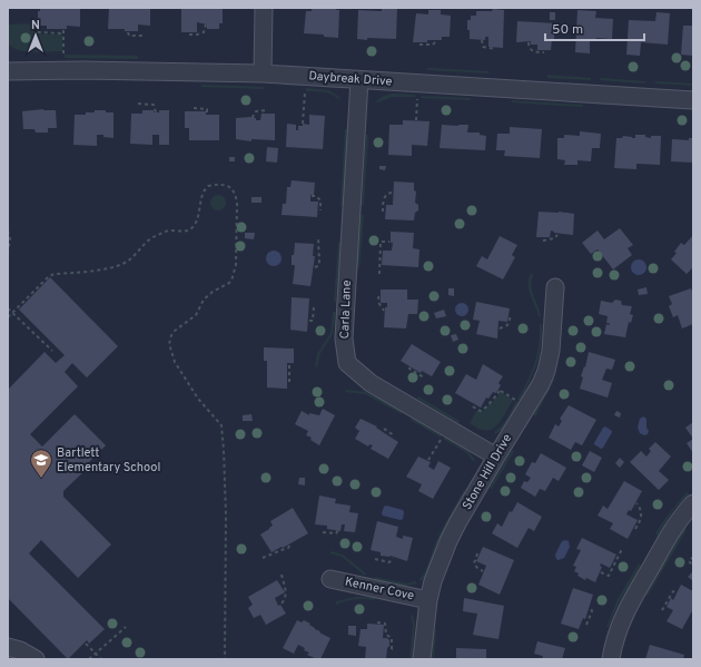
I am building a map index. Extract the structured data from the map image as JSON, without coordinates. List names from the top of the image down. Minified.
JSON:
{"streets":{"street":["Daybreak Drive","Carla Lane","Stone Hill Drive","Kenner Cove"]},"crossings":[["Daybreak Drive","Carla Lane"],["Carla Lane","Stone Hill Drive"],["Stone Hill Drive","Kenner Cove"]],"places":{"school or university":["Bartlett Elementary School"]},"scale_bar":"50 m","north":"top"}
